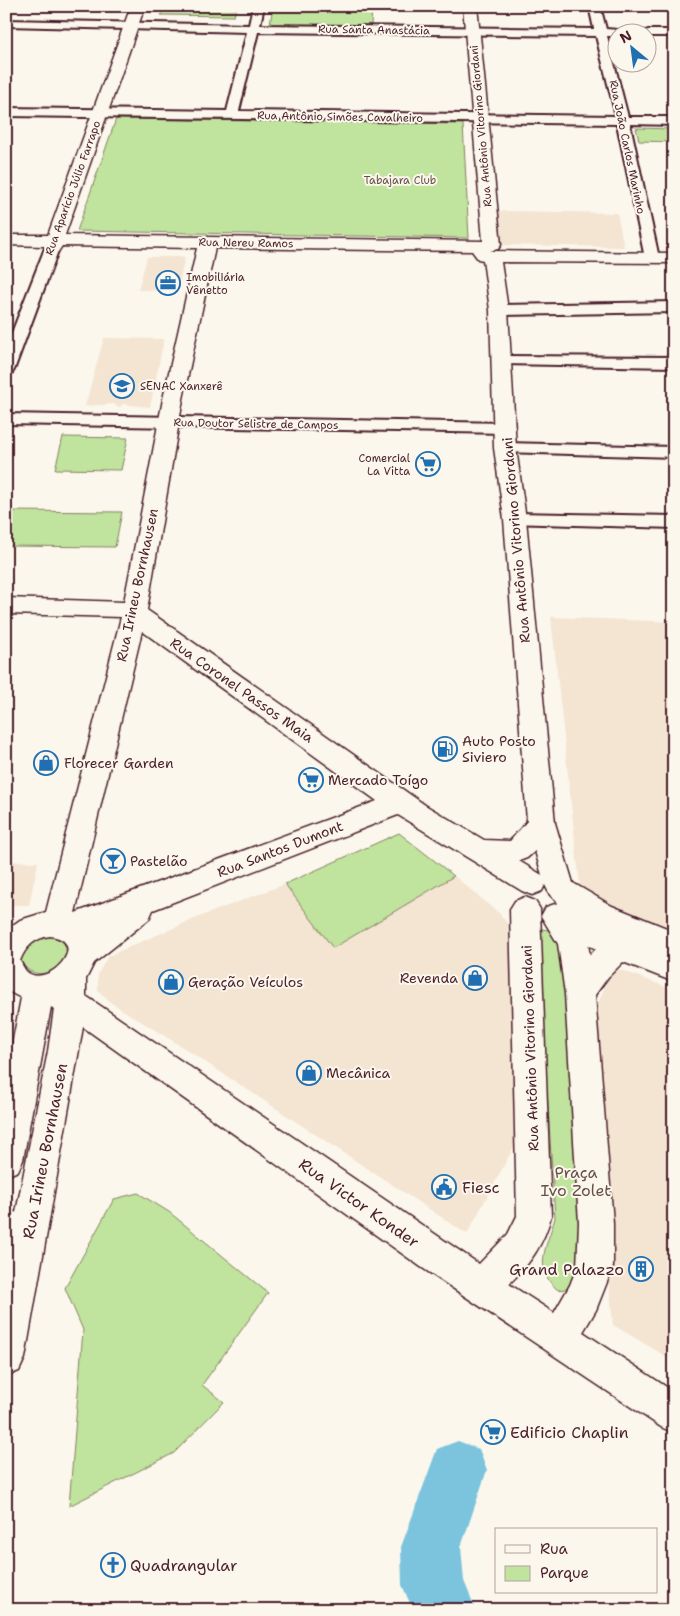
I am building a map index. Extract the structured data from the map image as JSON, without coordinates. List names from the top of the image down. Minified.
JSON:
{"streets":{"street":["Rua Santa Anastácia","Rua Antônio Simões Cavalheiro","Rua Antônio Vitorino Giordani","Rua João Carlos Marinho","Rua Aparício Júlio Farrapo","Rua Nereu Ramos","Rua Doutor Selistre de Campos","Rua Irineu Bornhausen","Rua Coronel Passos Maia","Rua Santos Dumont","Rua Victor Konder"]},"crossings":[["Rua Santa Anastácia","Rua Antônio Vitorino Giordani"],["Rua Santa Anastácia","Rua João Carlos Marinho"],["Rua Santa Anastácia","Rua Aparício Júlio Farrapo"],["Rua Antônio Simões Cavalheiro","Rua Antônio Vitorino Giordani"],["Rua Antônio Simões Cavalheiro","Rua João Carlos Marinho"],["Rua Antônio Simões Cavalheiro","Rua Aparício Júlio Farrapo"],["Rua Antônio Vitorino Giordani","Rua Nereu Ramos"],["Rua Antônio Vitorino Giordani","Rua Doutor Selistre de Campos"],["Rua Antônio Vitorino Giordani","Rua Coronel Passos Maia"],["Rua Antônio Vitorino Giordani","Rua Victor Konder"],["Rua João Carlos Marinho","Rua Nereu Ramos"],["Rua Aparício Júlio Farrapo","Rua Nereu Ramos"],["Rua Nereu Ramos","Rua Irineu Bornhausen"],["Rua Doutor Selistre de Campos","Rua Irineu Bornhausen"],["Rua Irineu Bornhausen","Rua Coronel Passos Maia"],["Rua Irineu Bornhausen","Rua Santos Dumont"],["Rua Irineu Bornhausen","Rua Victor Konder"],["Rua Coronel Passos Maia","Rua Santos Dumont"],["Rua Santos Dumont","Rua Victor Konder"]],"parks":["Tabajara Club","Praça Ivo Zolet"],"places":{"office":["Imobiliária Vênetto"],"school or university":["SENAC Xanxerê"],"supermarket":["Comercial La Vitta","Mercado Toígo","Edificio Chaplin"],"fuel station":["Auto Posto Siviero"],"shop":["Florecer Garden","Revenda","Geração Veículos","Mecânica"],"bar":["Pastelão"],"public building":["Fiesc"],"building":["Grand Palazzo"],"church":["Quadrangular"]},"legend":["Rua","Parque"],"north":"top left"}
